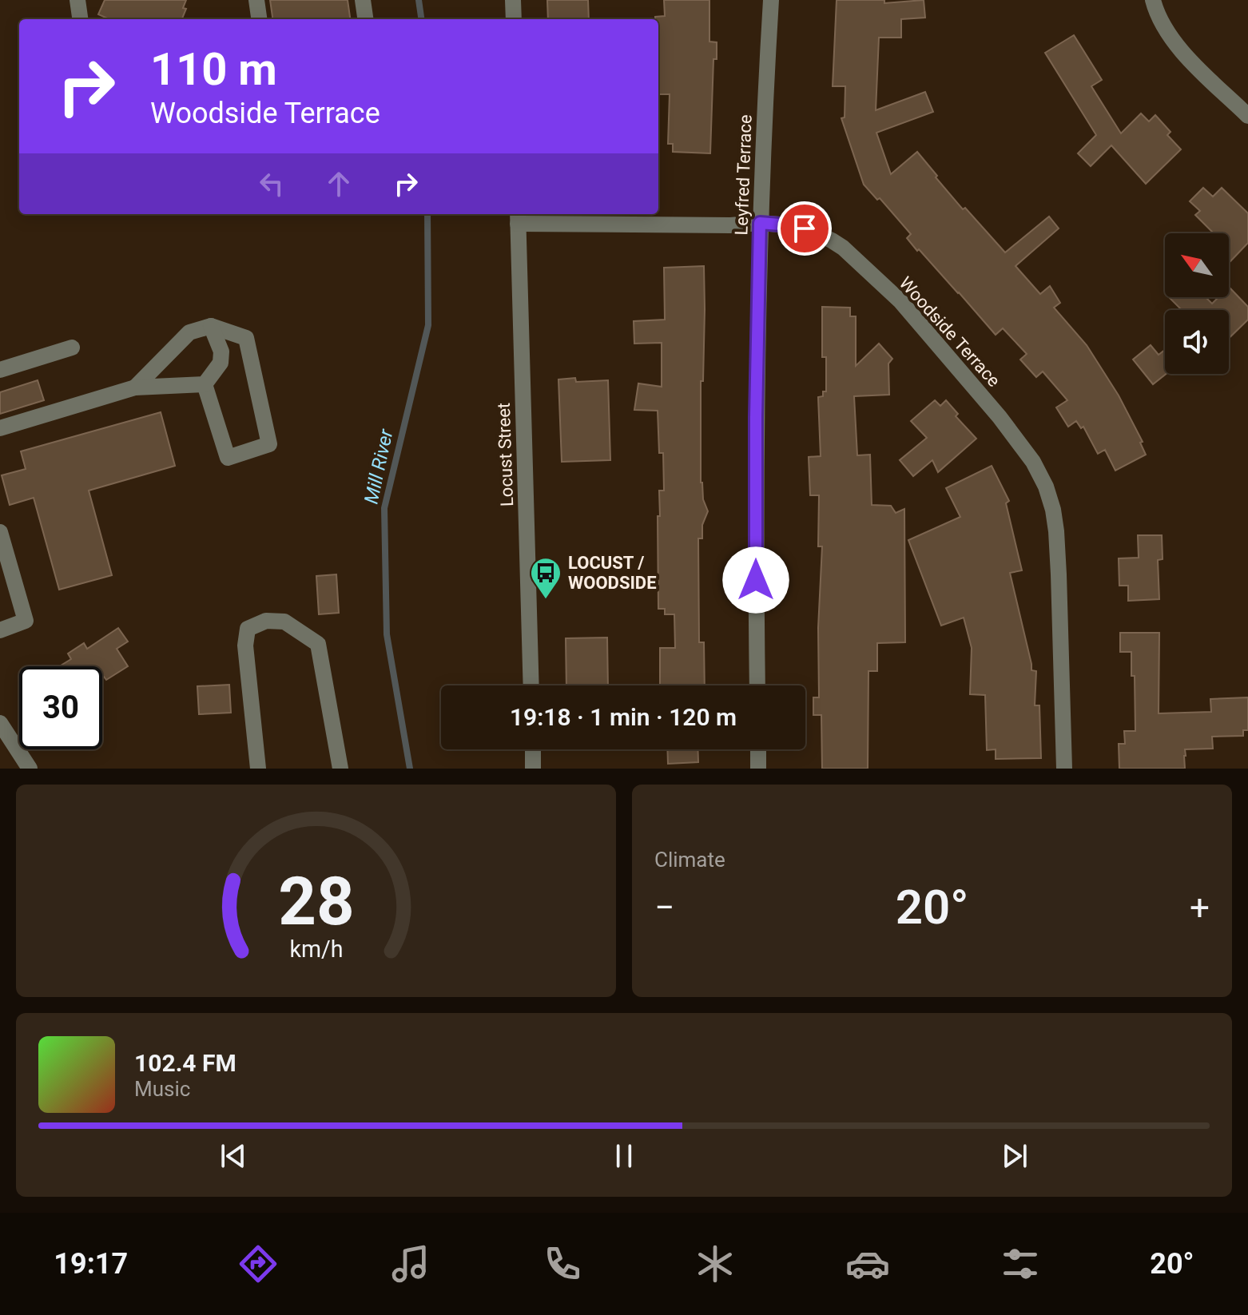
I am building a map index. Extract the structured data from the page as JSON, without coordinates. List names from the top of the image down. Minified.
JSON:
{"streets":{"street":["Leyfred Terrace","Woodside Terrace","Locust Street"]},"crossings":[["Leyfred Terrace","Woodside Terrace"],["Woodside Terrace","Locust Street"]],"water":["Mill River"],"places":{"bus stop":["LOCUST / WOODSIDE"]},"north":"top left","page":{"turn":["110 m","Woodside Terrace"],"limit":"30","trip":"19:18 · 1 min · 120 m","tile":"Climate","heat":["−","20°","+"],"song":["102.4 FM","Music"],"tabs":["19:17","20°"],"gauge":["28","km/h"]}}
